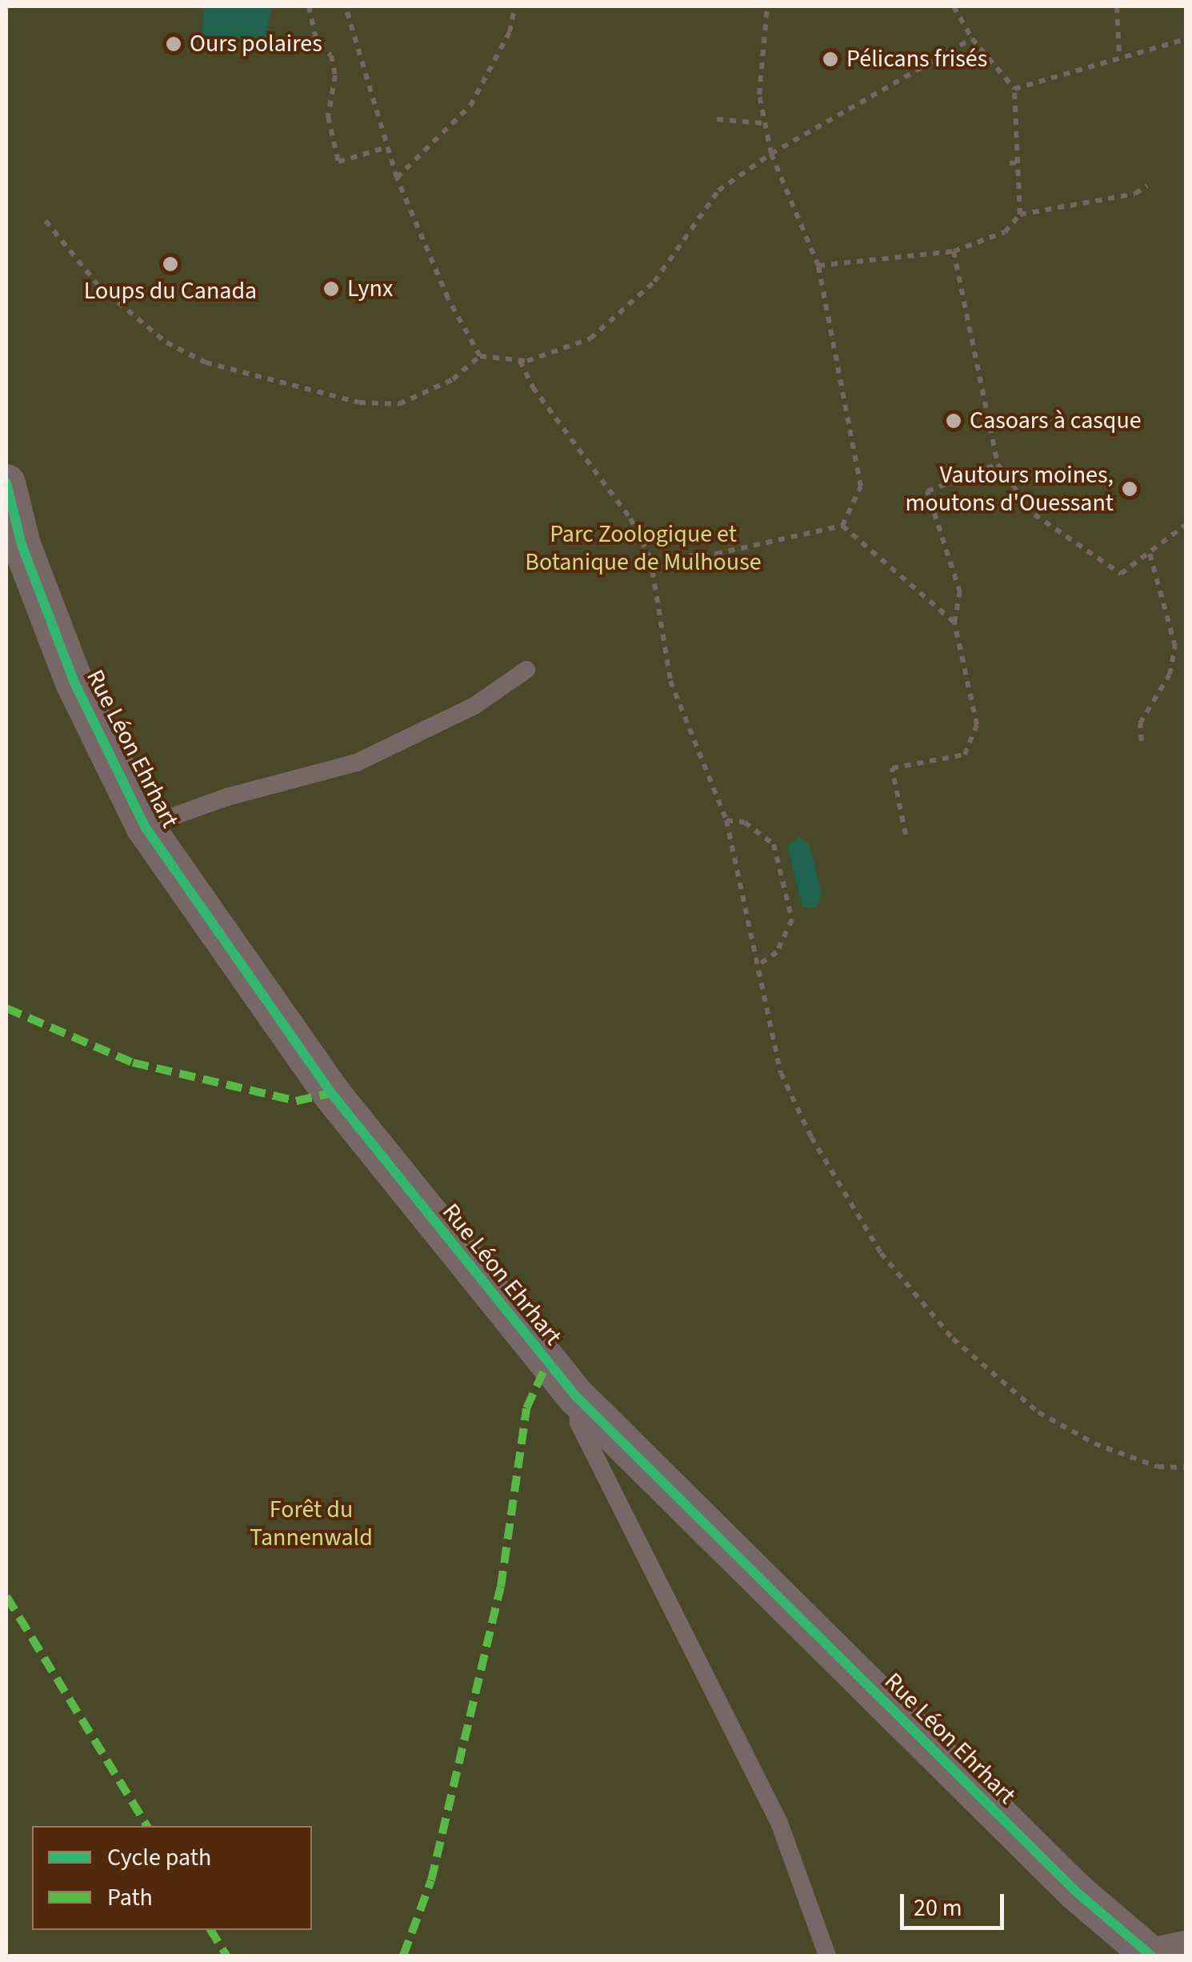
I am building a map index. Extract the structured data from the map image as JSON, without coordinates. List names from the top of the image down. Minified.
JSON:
{"streets":{"street":["Rue Léon Ehrhart"]},"parks":["Parc Zoologique et Botanique de Mulhouse","Forêt du Tannenwald"],"places":["Ours polaires","Pélicans frisés","Loups du Canada","Lynx","Casoars à casque","Vautours moines, moutons d'Ouessant"],"legend":["Cycle path","Path"],"scale_bar":"20 m"}
